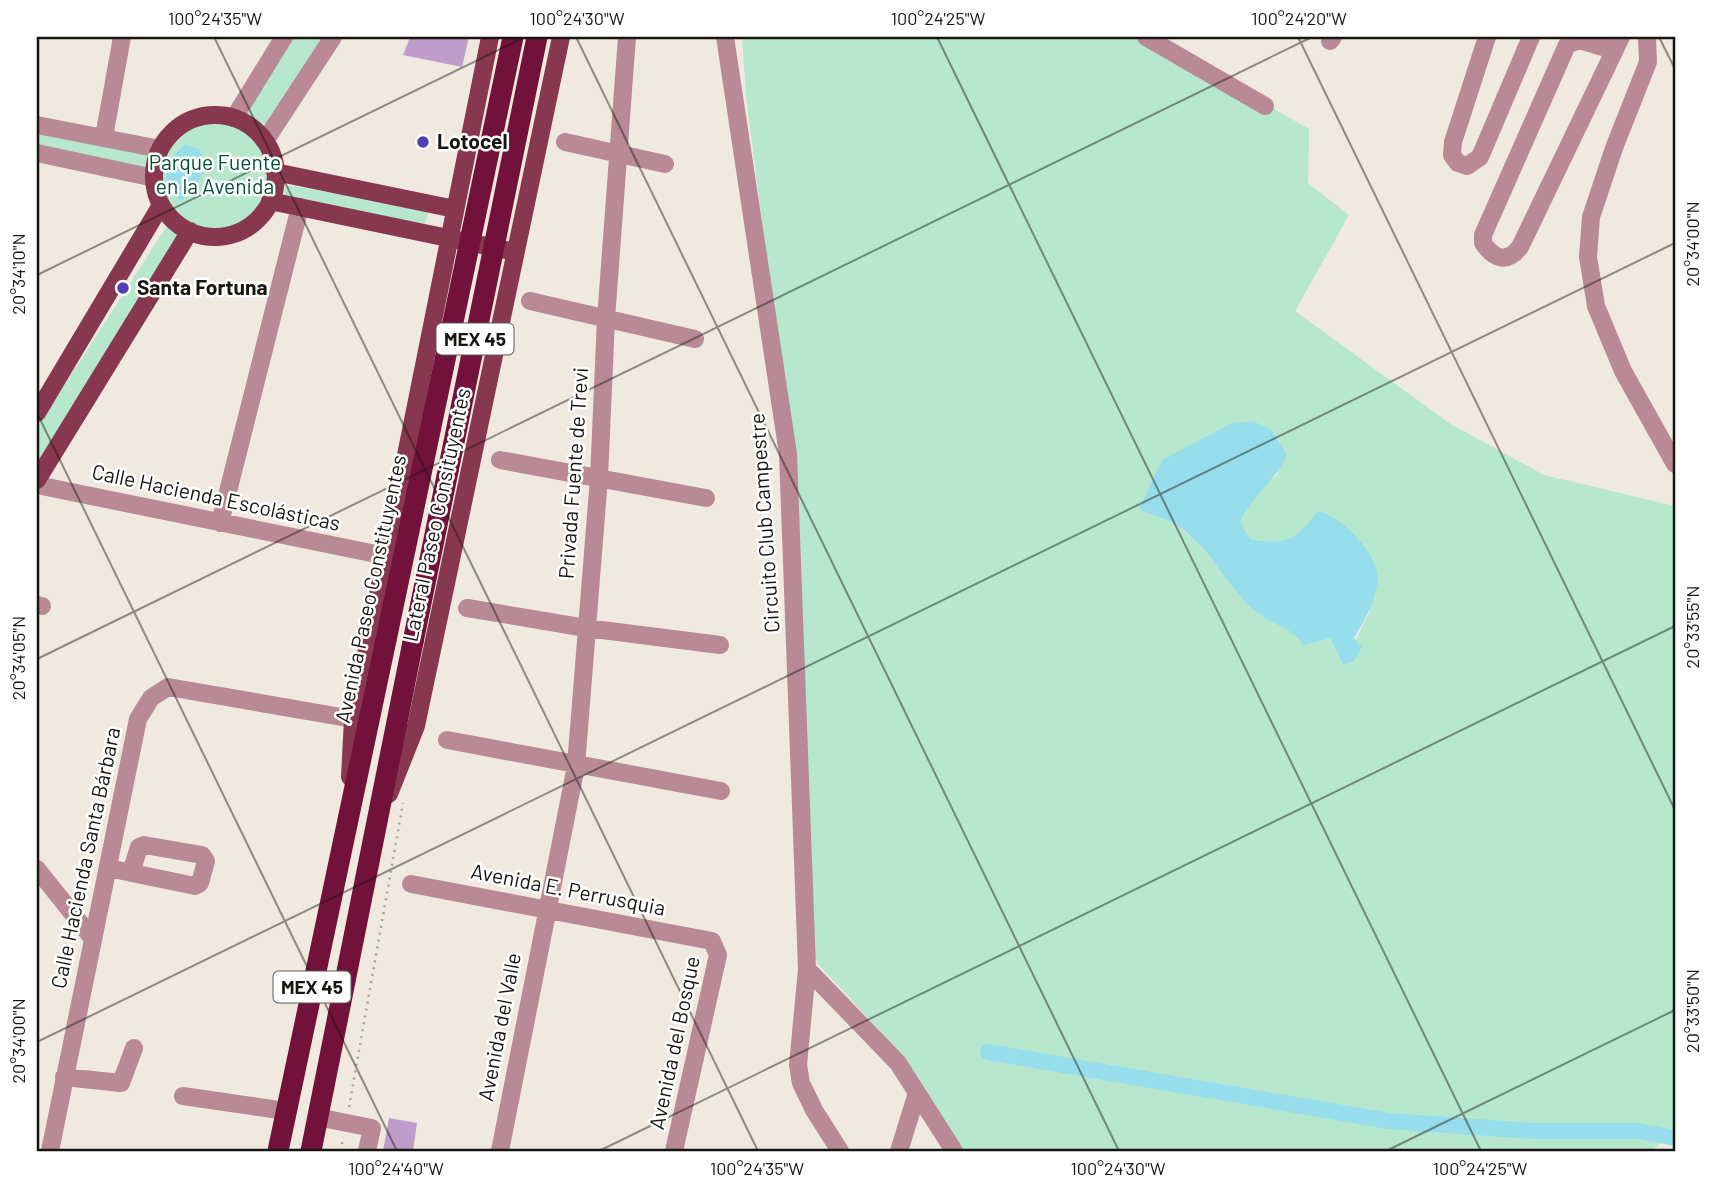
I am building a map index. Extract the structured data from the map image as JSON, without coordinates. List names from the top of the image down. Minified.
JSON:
{"streets":{"highway":["MEX 45","Avenida Paseo Constituyentes"],"main road":["Lateral Paseo Consituyentes"],"street":["Privada Fuente de Trevi","Calle Hacienda Escolásticas","Circuito Club Campestre","Calle Hacienda Santa Bárbara","Avenida E. Perrusquia","Avenida del Valle","Avenida del Bosque"]},"crossings":[["MEX 45","Lateral Paseo Consituyentes"],["Privada Fuente de Trevi","Avenida E. Perrusquia"],["Privada Fuente de Trevi","Avenida del Valle"],["Calle Hacienda Escolásticas","Lateral Paseo Consituyentes"],["Lateral Paseo Consituyentes","Avenida Paseo Constituyentes"],["Lateral Paseo Consituyentes","Calle Hacienda Santa Bárbara"],["Avenida E. Perrusquia","Avenida del Valle"],["Avenida E. Perrusquia","Avenida del Bosque"]],"parks":["Parque Fuente en la Avenida"],"places":["Lotocel","Santa Fortuna"],"coordinates":["100°24'35\"W","100°24'30\"W","100°24'25\"W","100°24'20\"W","20°34'00\"N","20°34'10\"N","20°33'55\"N","20°34'05\"N","20°33'50\"N","100°24'40\"W"]}
